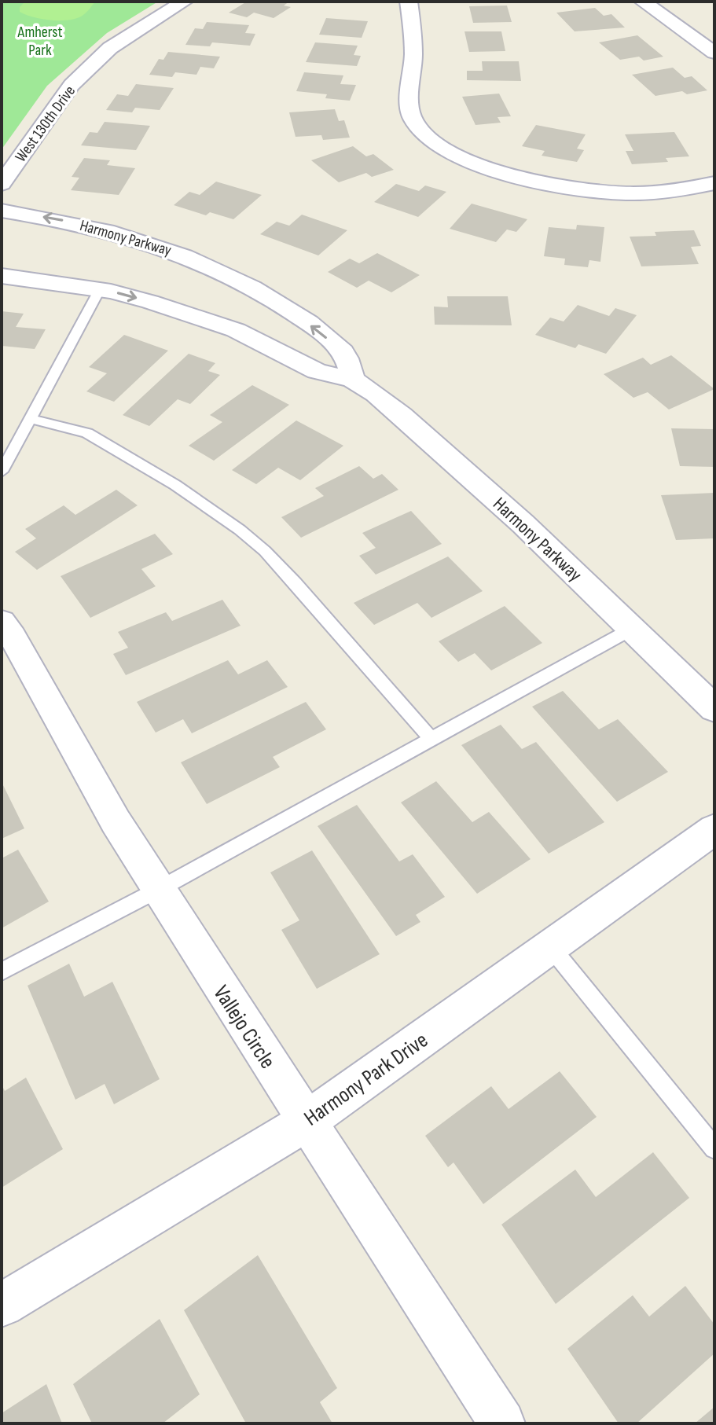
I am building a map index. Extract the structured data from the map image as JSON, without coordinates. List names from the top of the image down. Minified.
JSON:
{"streets":{"street":["West 130th Drive","Harmony Parkway","Vallejo Circle","Harmony Park Drive"]},"crossings":[["Vallejo Circle","Harmony Park Drive"]],"parks":["Amherst Park"]}
